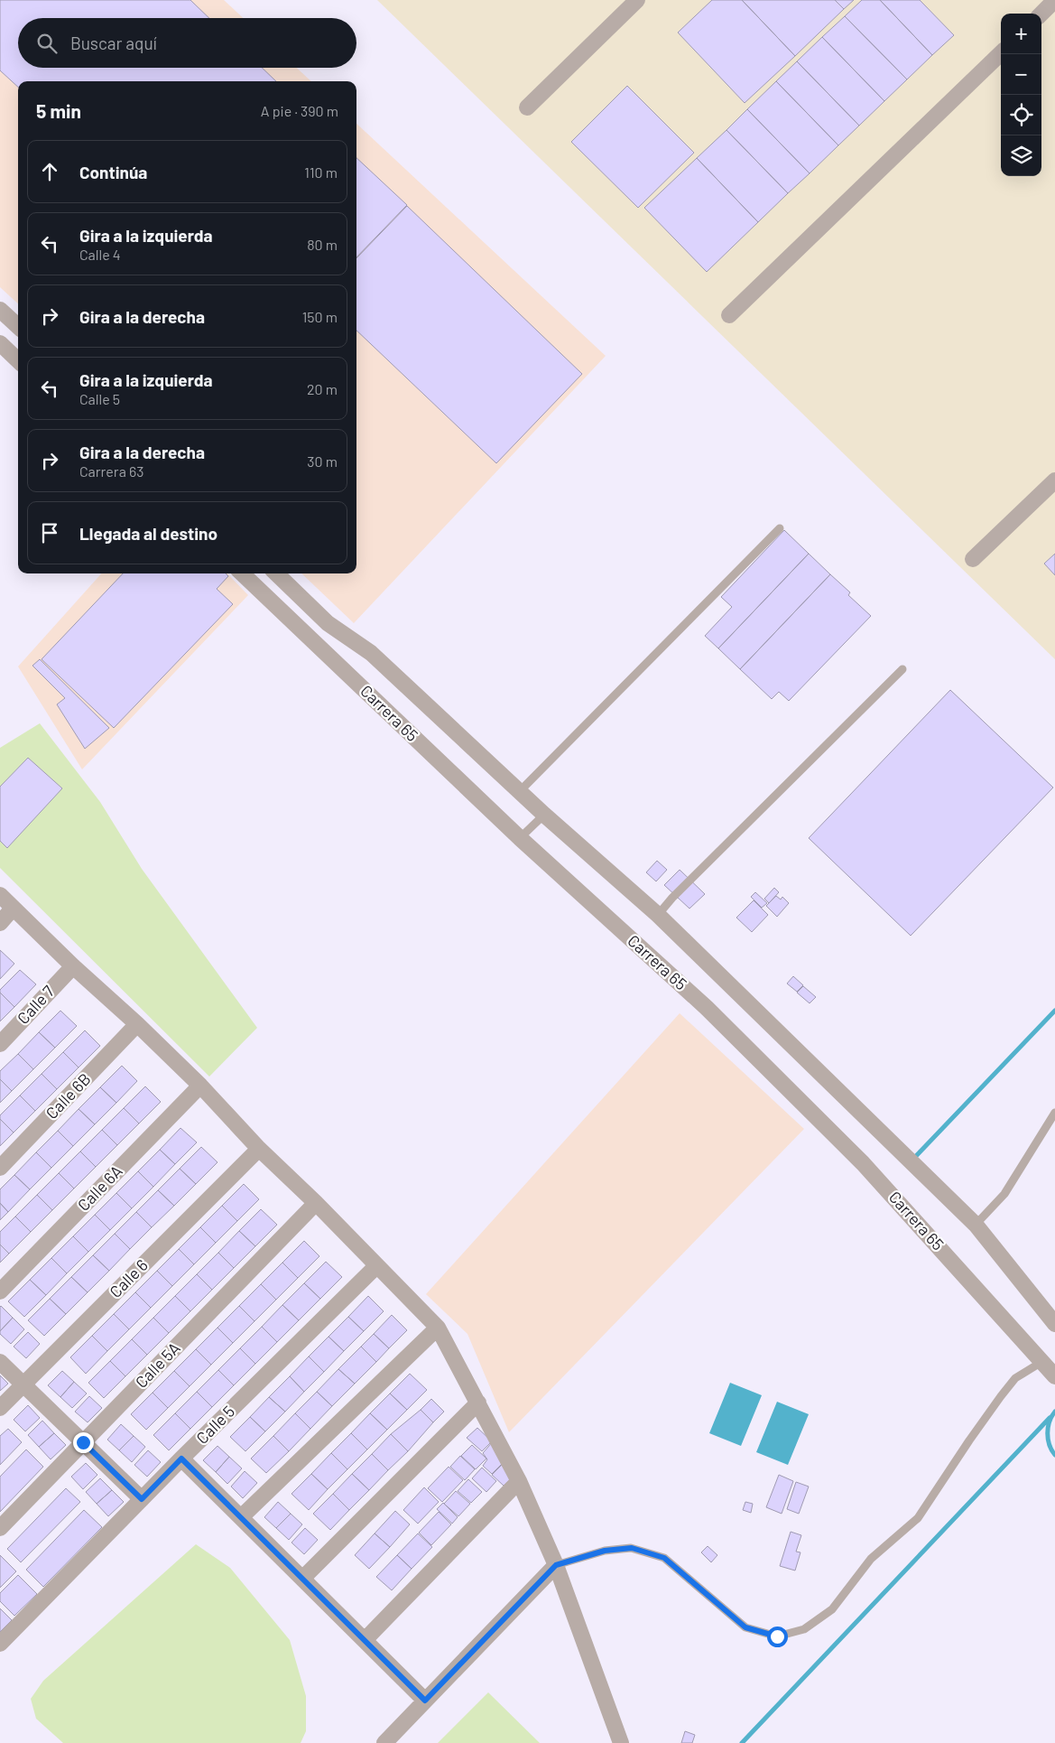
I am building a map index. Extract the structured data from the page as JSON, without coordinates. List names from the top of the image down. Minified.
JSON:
{"streets":{"street":["Carrera 65","Calle 7","Calle 6B","Calle 6A","Calle 6","Calle 5A","Calle 5"]},"page":{"map_buttons":["+","−"],"search":"Buscar aquí","heading":["5 min","A pie · 390 m"],"list":[["Continúa","110 m"],["Gira a la izquierda","Calle 4","80 m"],["Gira a la derecha","150 m"],["Gira a la izquierda","Calle 5","20 m"],["Gira a la derecha","Carrera 63","30 m"],"Llegada al destino"]}}
